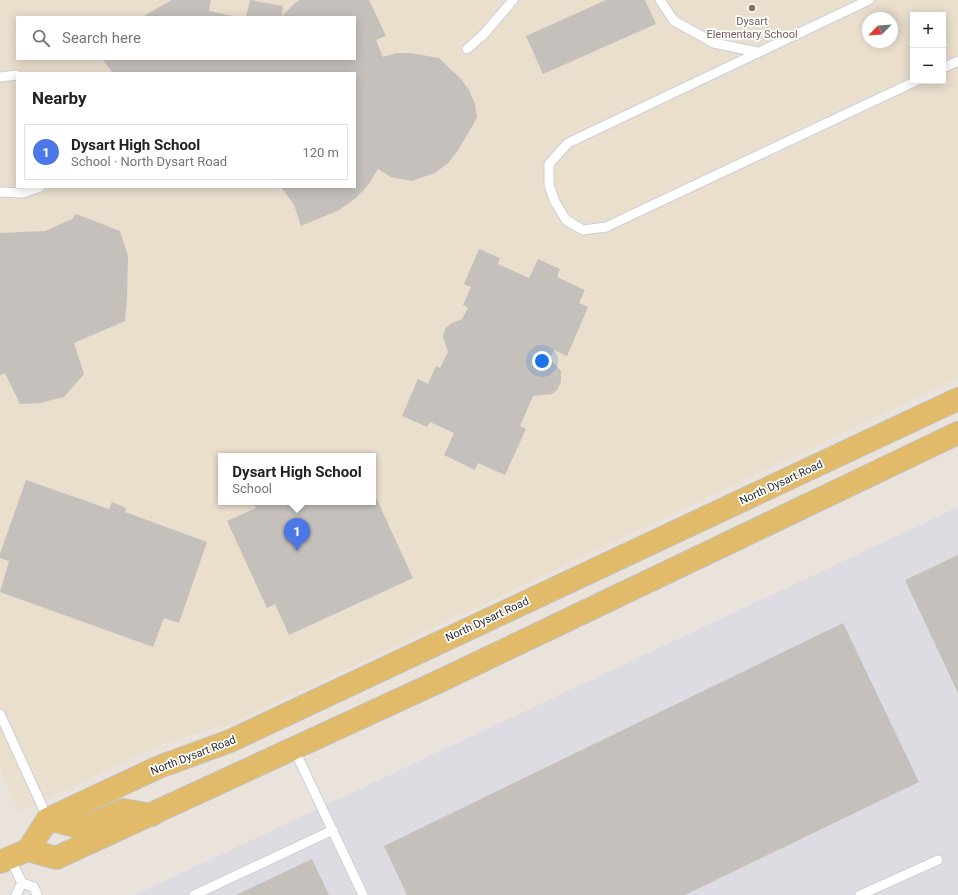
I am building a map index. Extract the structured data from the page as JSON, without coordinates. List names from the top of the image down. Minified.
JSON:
{"streets":{"main road":["North Dysart Road"]},"places":["Dysart Elementary School"],"north":"bottom left","page":{"map_buttons":["+","−"],"search":"Search here","heading":"Nearby","list":[{"mark":"1","name":"Dysart High School","note":"School · North Dysart Road","value":"120 m"}],"popup":["Dysart High School","School"],"pins":"1"}}
